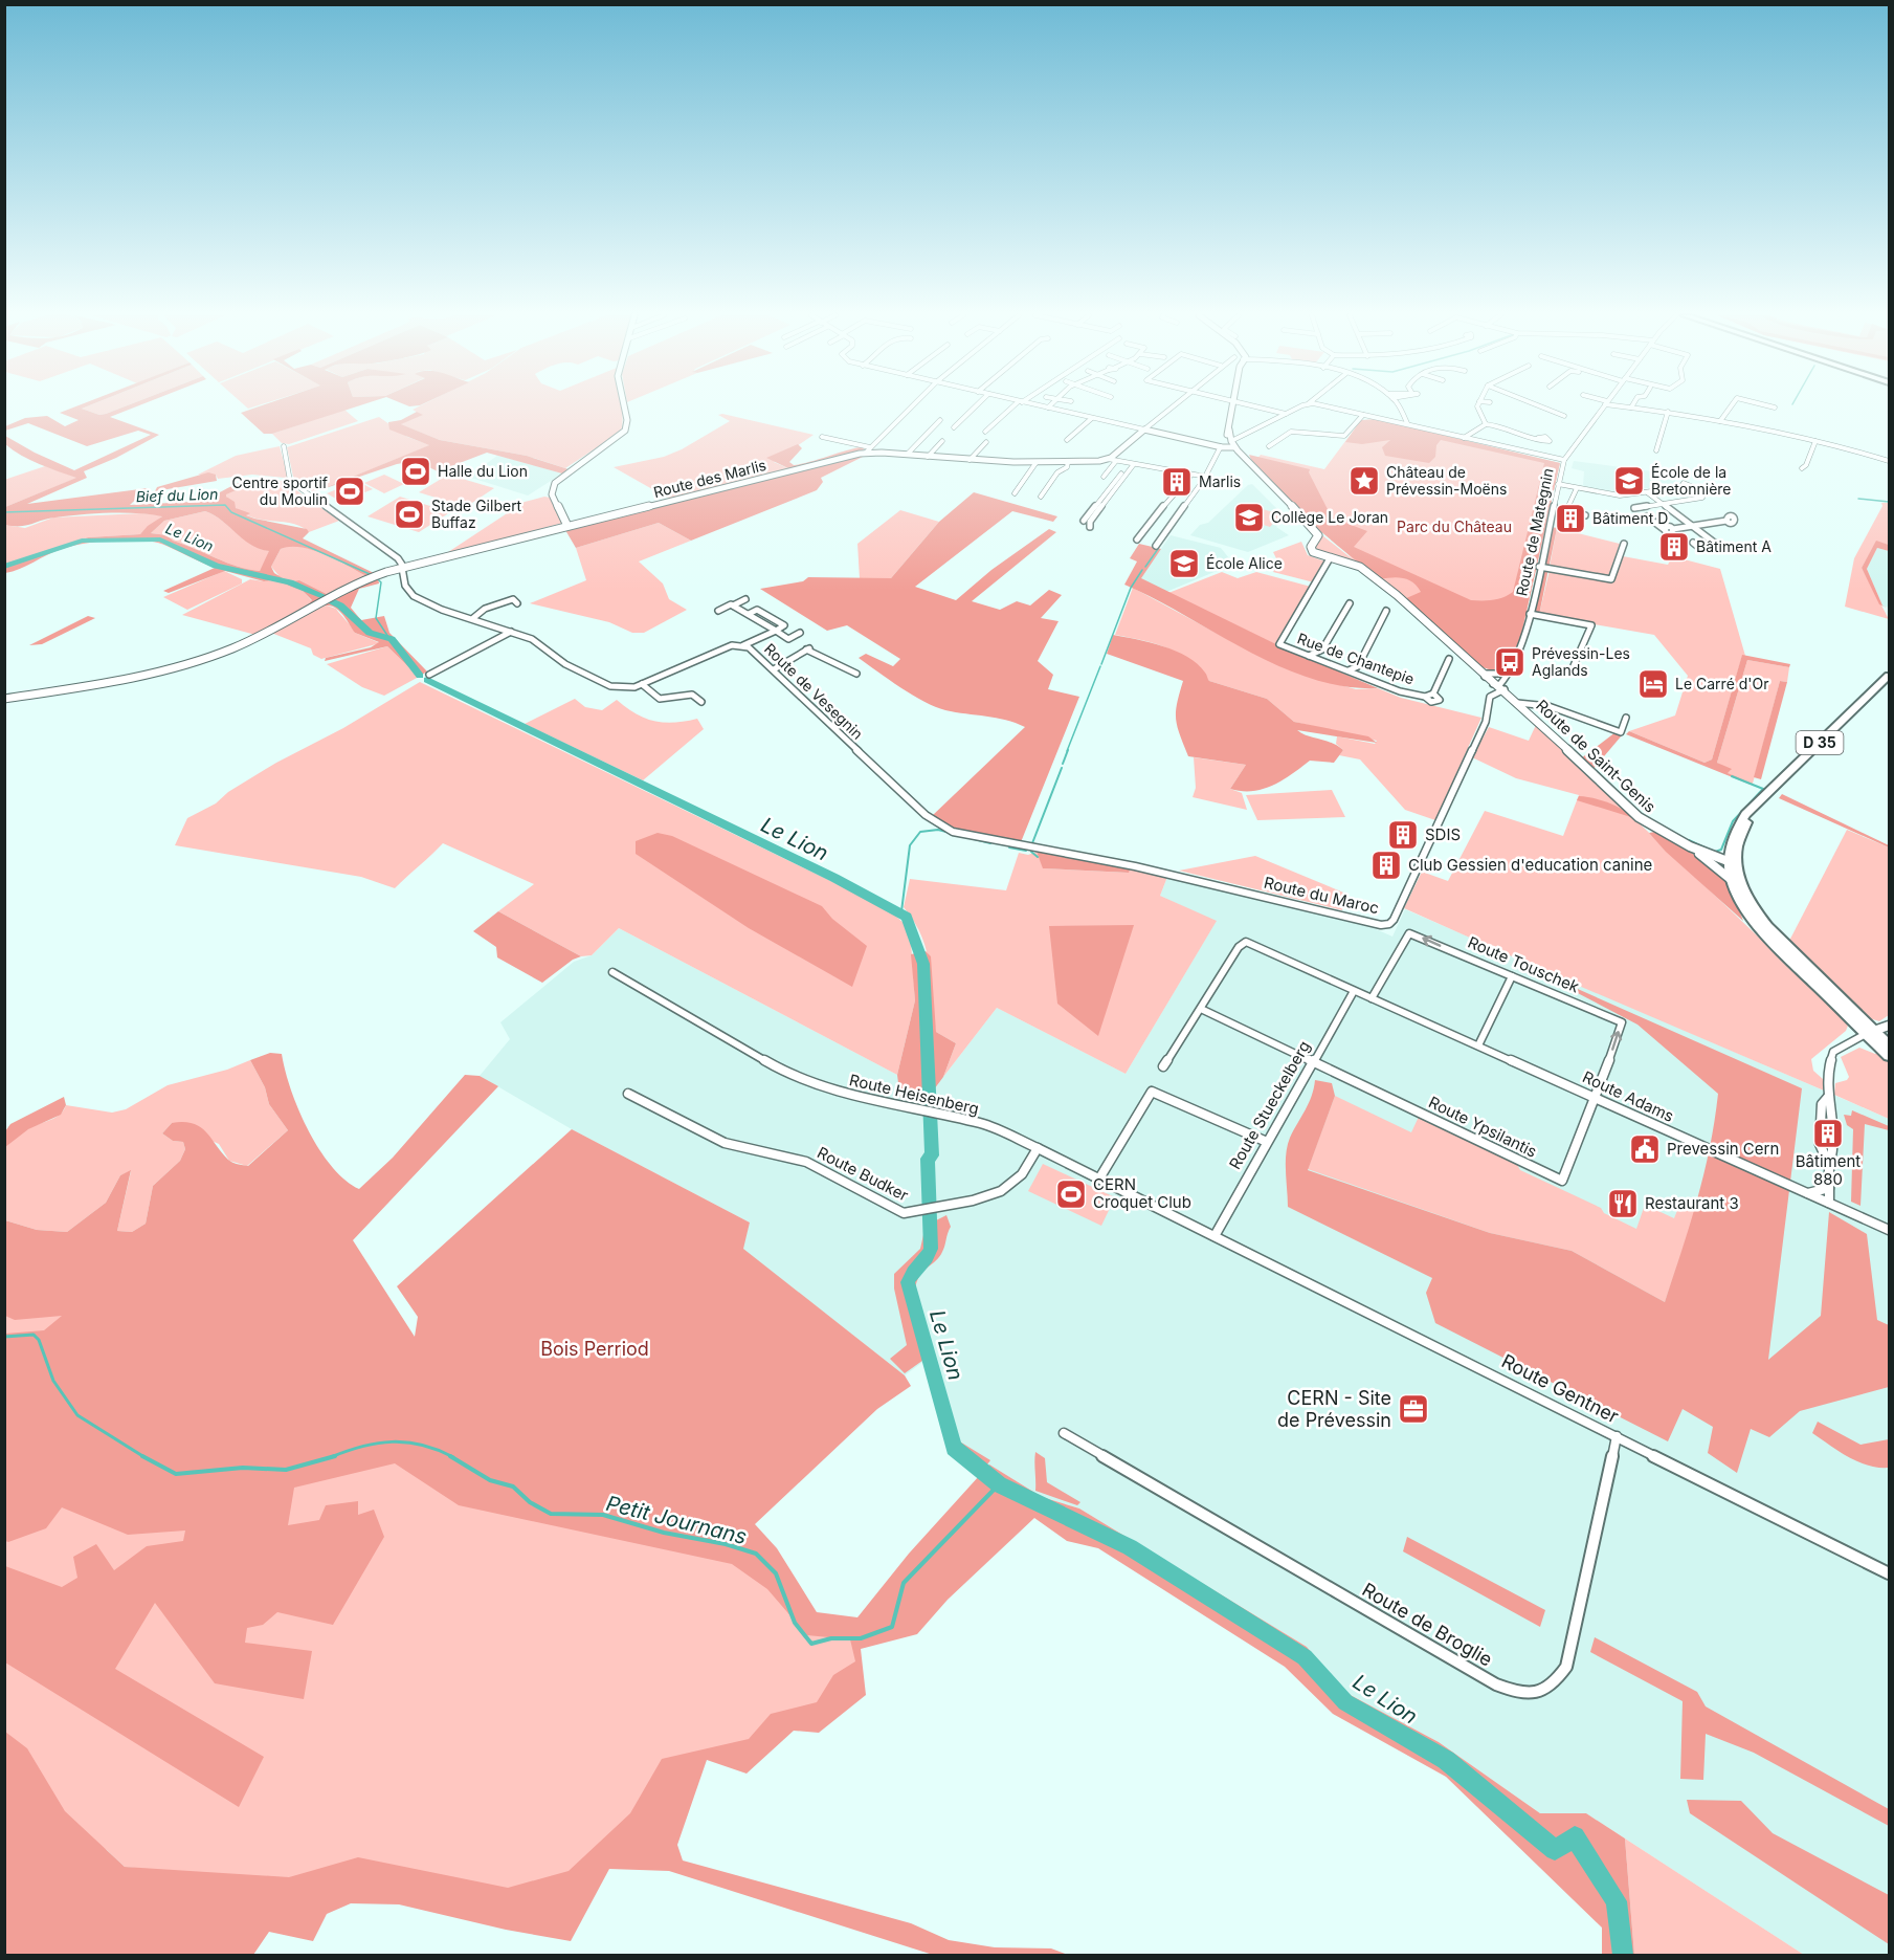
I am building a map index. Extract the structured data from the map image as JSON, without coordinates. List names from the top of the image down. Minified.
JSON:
{"streets":{"main road":["D 35"],"street":["Route des Marlis","Route de Mategnin","Rue de Chantepie","Route de Vesegnin","Route de Saint-Genis","Route du Maroc","Route Touschek","Route Heisenberg","Route Adams","Route Stueckelberg","Route Ypsilantis","Route Budker","Route Gentner","Route de Broglie"]},"crossings":[["Route des Marlis","Route de Vesegnin"],["Route de Mategnin","Route de Saint-Genis"],["Route de Mategnin","Route du Maroc"],["Rue de Chantepie","Route de Saint-Genis"],["Route de Vesegnin","Route du Maroc"],["D 35","Route de Saint-Genis"],["Route de Saint-Genis","Route du Maroc"],["Route Touschek","Route Adams"],["Route Touschek","Route Ypsilantis"],["Route Heisenberg","Route Stueckelberg"],["Route Heisenberg","Route Budker"],["Route Heisenberg","Route Gentner"],["Route Adams","Route Stueckelberg"],["Route Adams","Route Ypsilantis"],["Route Stueckelberg","Route Ypsilantis"],["Route Stueckelberg","Route Gentner"],["Route Gentner","Route de Broglie"]],"water":["Bief du Lion","Le Lion","Petit Journans"],"parks":["Parc du Château","Bois Perriod"],"places":{"sports":["Halle du Lion","Centre sportif du Moulin","Stade Gilbert Buffaz","CERN Croquet Club"],"place":["Château de Prévessin-Moëns"],"school or university":["École de la Bretonnière","Collège Le Joran","École Alice"],"building":["Marlis","Bâtiment D","Bâtiment A","SDIS","Club Gessien d'education canine","Bâtiment 880"],"bus stop":["Prévessin-Les Aglands"],"hotel":["Le Carré d'Or"],"public building":["Prevessin Cern"],"restaurant":["Restaurant 3"],"office":["CERN - Site de Prévessin"]}}
